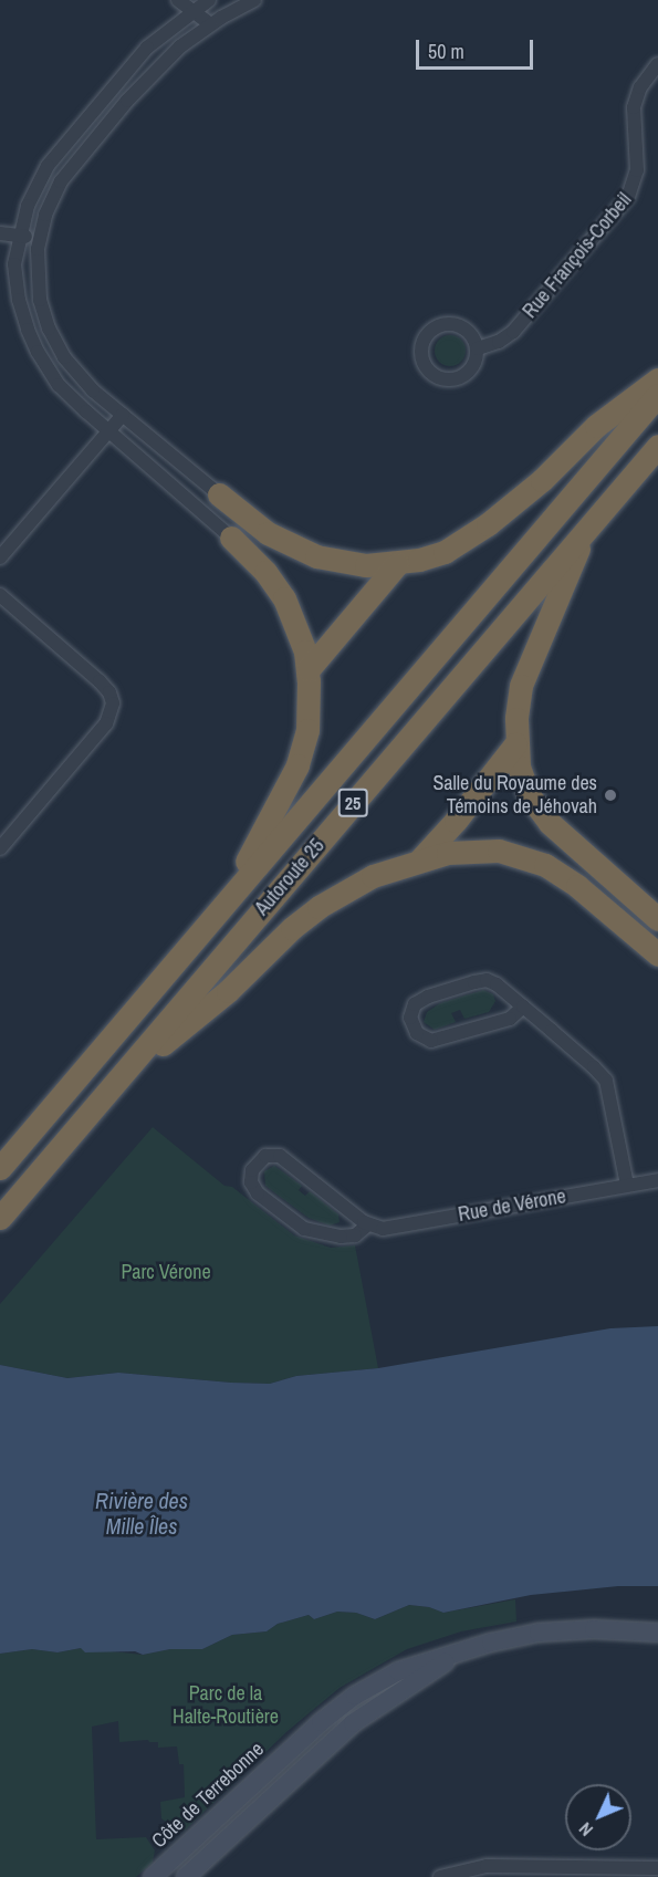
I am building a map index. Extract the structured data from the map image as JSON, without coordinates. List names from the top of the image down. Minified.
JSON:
{"streets":{"highway":["25","Autoroute 25"],"main road":["Côte de Terrebonne"],"street":["Rue François-Corbeil","Rue de Vérone"]},"water":["Rivière des Mille Îles"],"parks":["Parc Vérone","Parc de la Halte-Routière"],"places":["Salle du Royaume des Témoins de Jéhovah"],"scale_bar":"50 m","north":"bottom left"}
